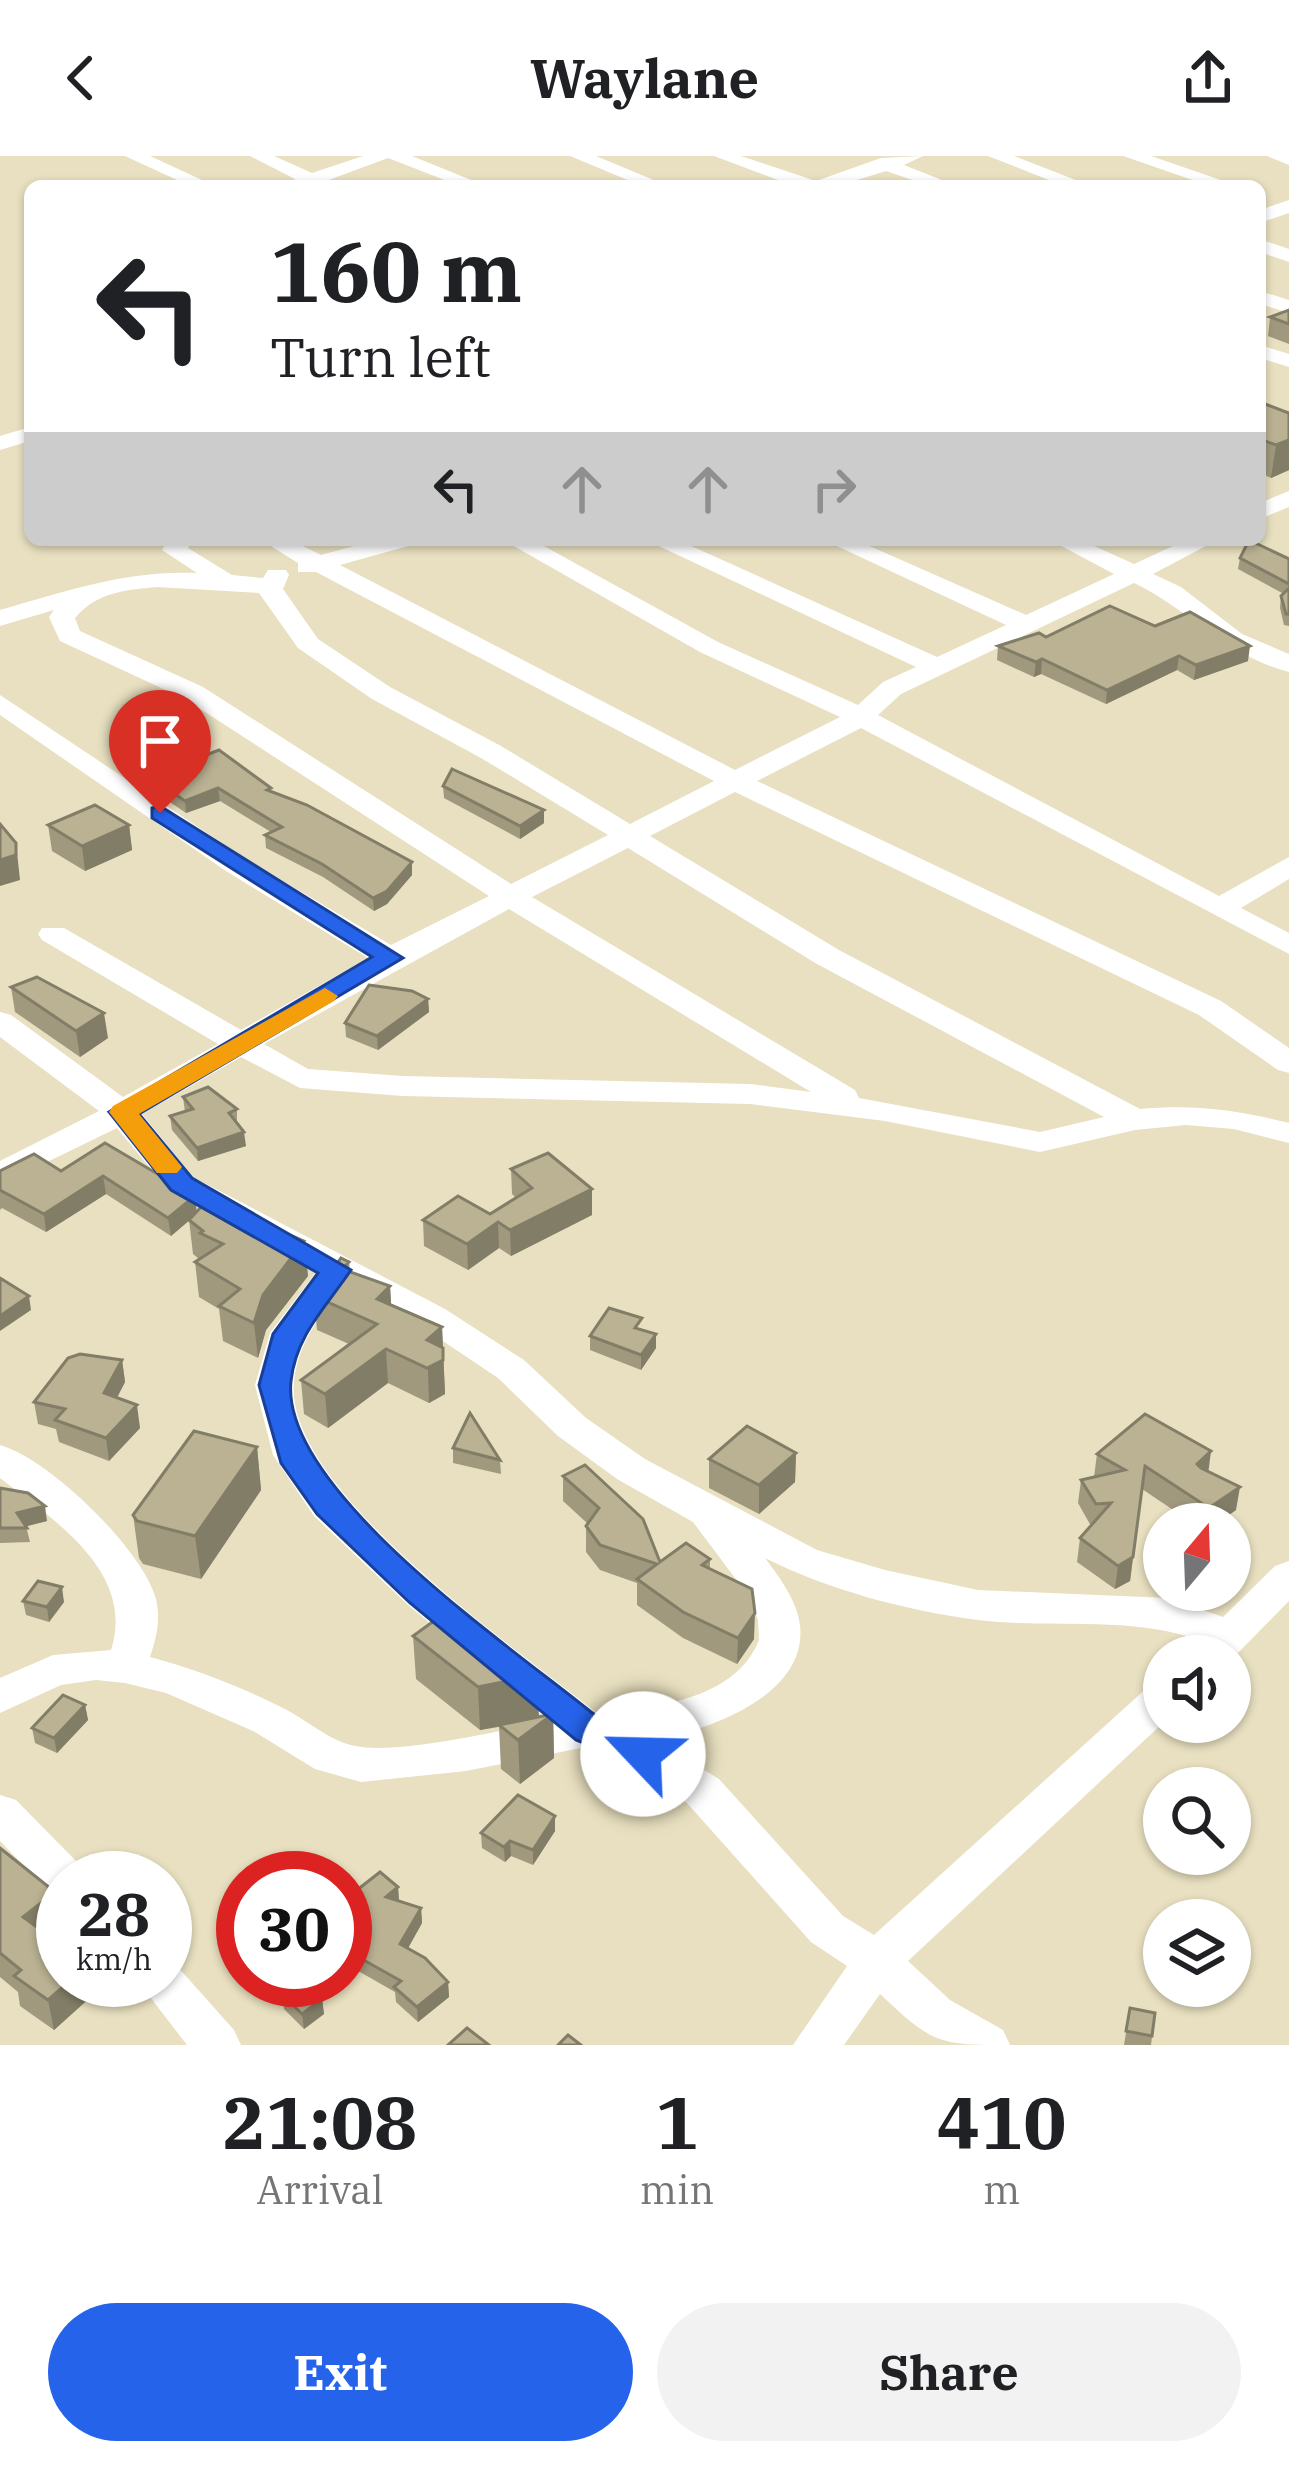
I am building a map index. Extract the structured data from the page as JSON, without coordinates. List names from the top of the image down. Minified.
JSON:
{"north":"top","page":{"header":"Waylane","turn":["160 m","Turn left"],"speed":"28 km/h","limit":"30","eta":["21:08","Arrival","1","min","410","m"],"buttons":["Exit","Share"]}}
